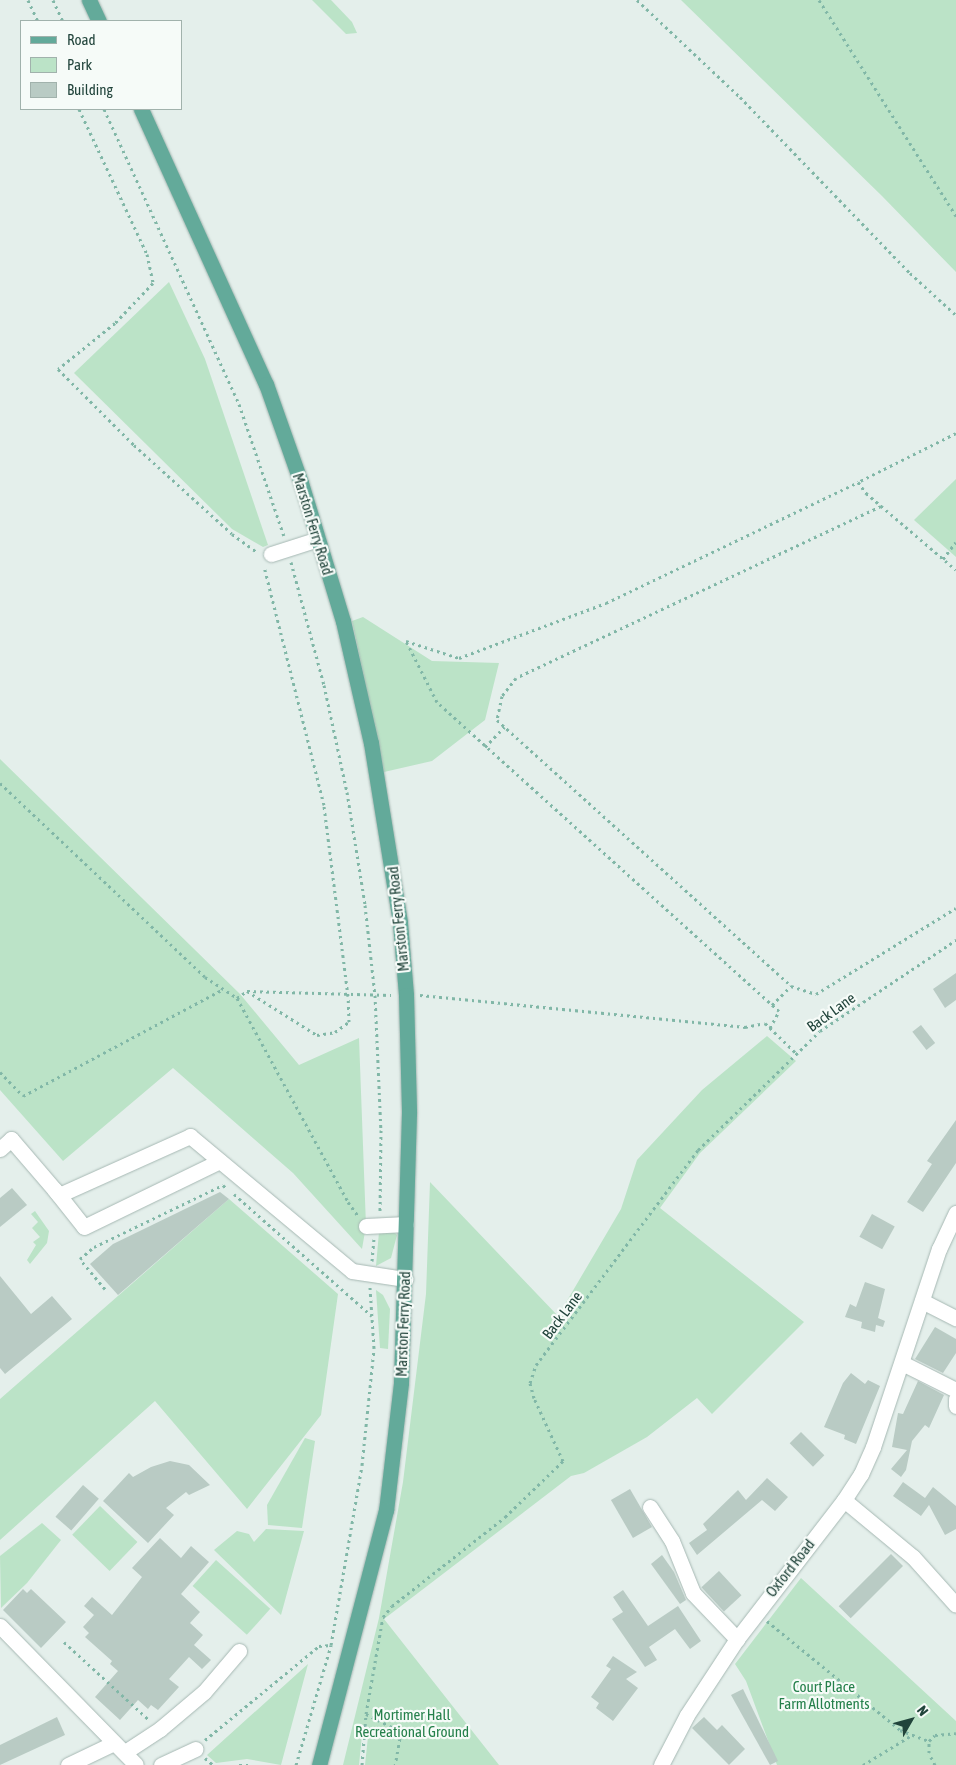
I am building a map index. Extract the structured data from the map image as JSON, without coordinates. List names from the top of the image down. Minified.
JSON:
{"streets":{"main road":["Marston Ferry Road"],"street":["Oxford Road"],"path":["Back Lane"]},"parks":["Court Place Farm Allotments","Mortimer Hall Recreational Ground"],"legend":["Road","Park","Building"],"north":"top right"}
